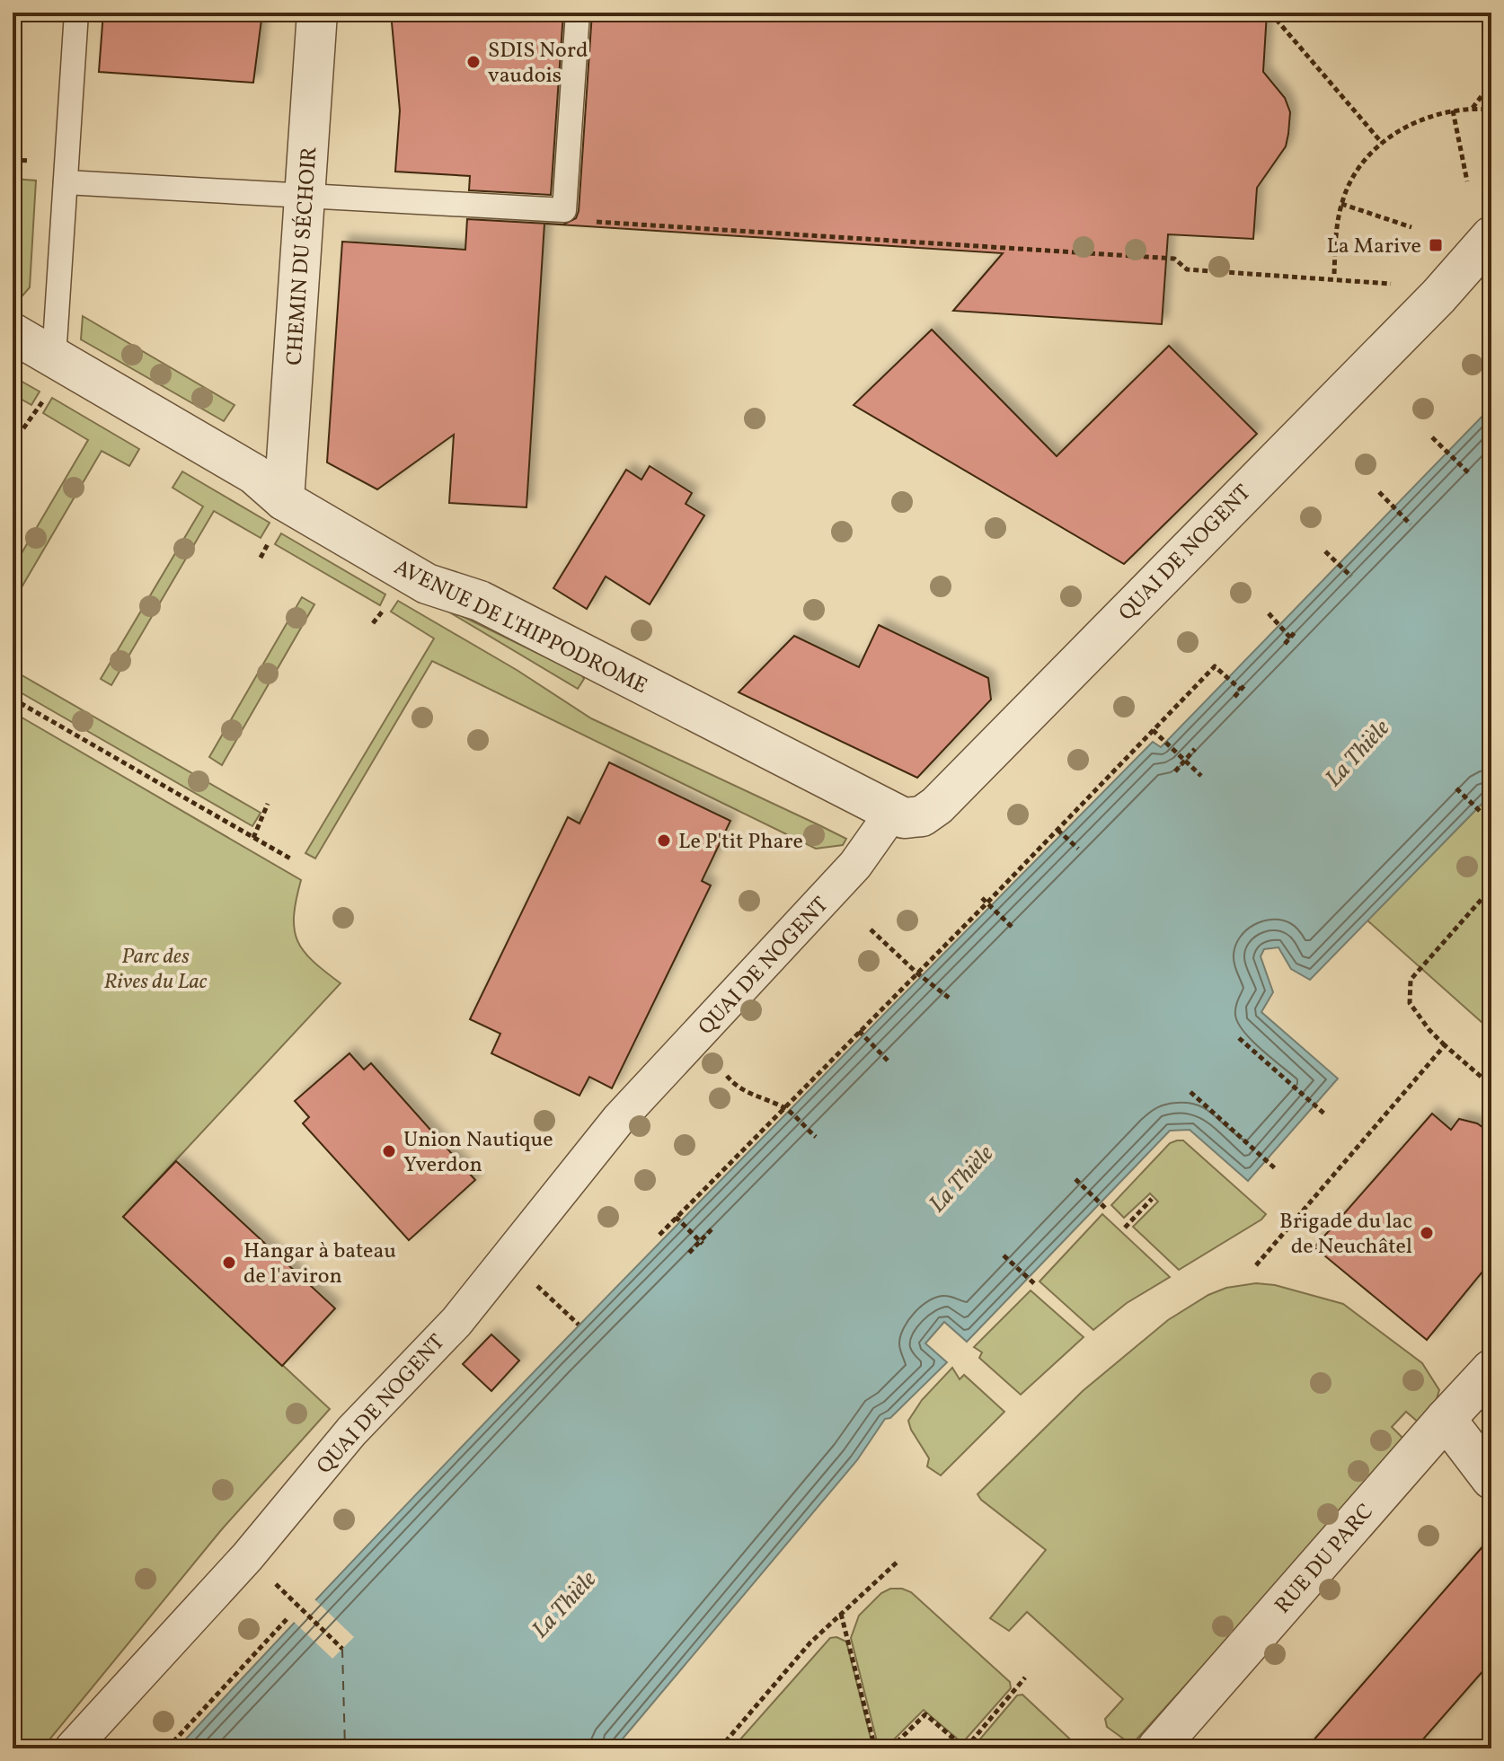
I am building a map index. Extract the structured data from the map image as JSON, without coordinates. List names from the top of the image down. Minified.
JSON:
{"streets":{"street":["CHEMIN DU SÉCHOIR","QUAI DE NOGENT","AVENUE DE L'HIPPODROME","RUE DU PARC"]},"crossings":[["CHEMIN DU SÉCHOIR","AVENUE DE L'HIPPODROME"],["QUAI DE NOGENT","AVENUE DE L'HIPPODROME"]],"water":["La Thièle"],"parks":["Parc des Rives du Lac"],"places":{"other":["SDIS Nord vaudois","Le P'tit Phare","Union Nautique Yverdon","Brigade du lac de Neuchâtel","Hangar à bateau de l'aviron"],"transit":["La Marive"]}}
